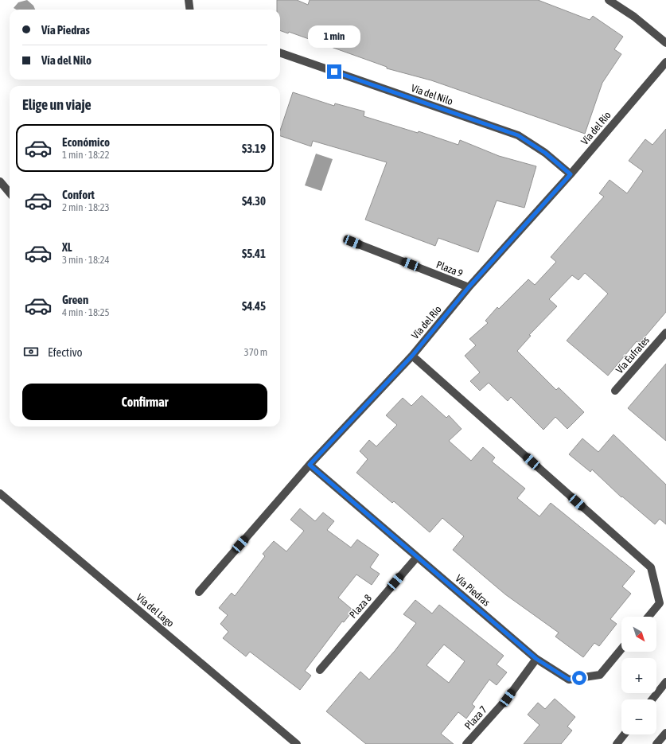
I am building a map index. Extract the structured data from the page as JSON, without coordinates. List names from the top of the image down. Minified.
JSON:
{"streets":{"street":["Vía del Nilo","Vía del Río","Plaza 9","Vía Éufrates","Vía Piedras","Plaza 8","Vía del Lago","Plaza 7"]},"crossings":[["Vía del Nilo","Vía del Río"],["Vía del Río","Plaza 9"],["Vía del Río","Vía Piedras"],["Vía Piedras","Plaza 8"],["Vía Piedras","Plaza 7"]],"north":"bottom right","page":{"banner":["Vía Piedras","Vía del Nilo"],"bubble":"1 min","heading":"Elige un viaje","list":[{"name":"Económico","note":"1 min · 18:22","value":"$3.19"},{"name":"Confort","note":"2 min · 18:23","value":"$4.30"},{"name":"XL","note":"3 min · 18:24","value":"$5.41"},{"name":"Green","note":"4 min · 18:25","value":"$4.45"}],"pay":["Efectivo","370 m"],"buttons":"Confirmar","map_buttons":["+","−"]}}
